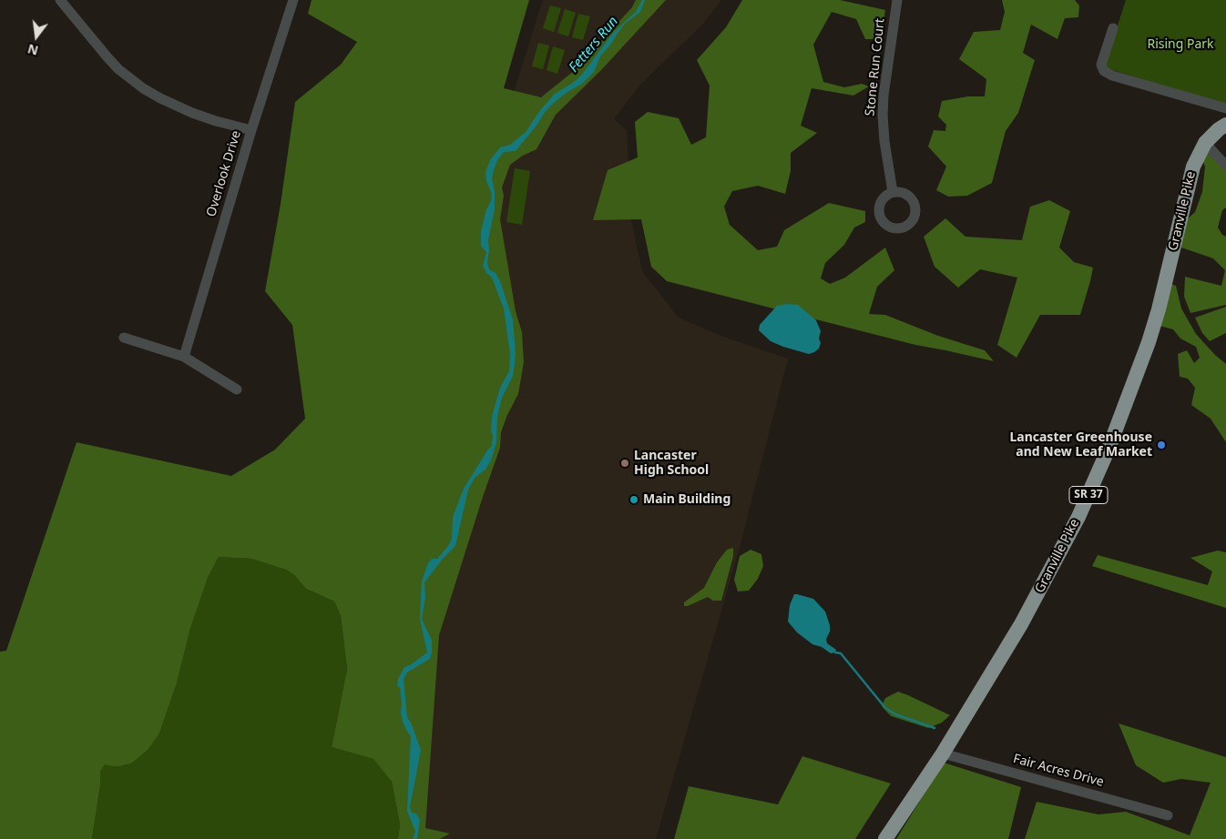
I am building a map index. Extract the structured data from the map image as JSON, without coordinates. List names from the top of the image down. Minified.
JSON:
{"streets":{"highway":["Granville Pike","SR 37"],"street":["Stone Run Court","Overlook Drive","Fair Acres Drive"]},"crossings":[["Granville Pike","Fair Acres Drive"]],"water":["Fetters Run"],"parks":["Rising Park"],"places":["Lancaster Greenhouse and New Leaf Market","Lancaster High School","Main Building"],"north":"bottom"}
